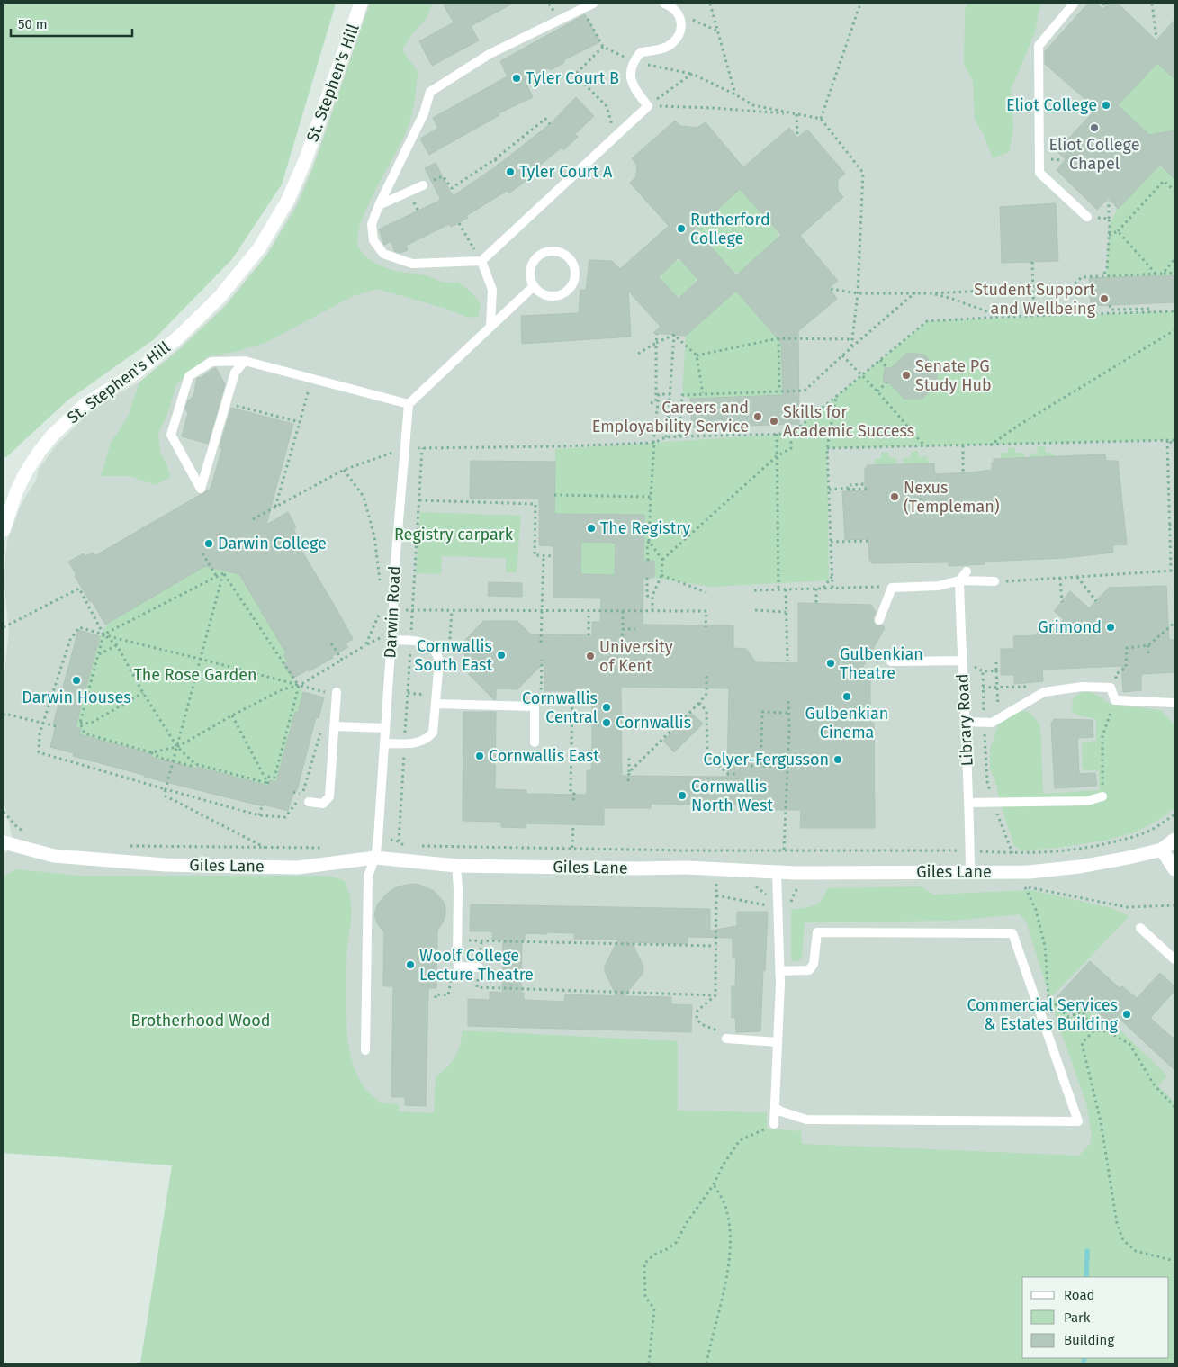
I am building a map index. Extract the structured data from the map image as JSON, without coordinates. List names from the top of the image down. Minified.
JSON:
{"streets":{"street":["St. Stephen's Hill","Giles Lane"],"lane":["Darwin Road","Library Road"]},"crossings":[["Darwin Road","Giles Lane"],["Library Road","Giles Lane"]],"parks":["Registry carpark","The Rose Garden","Brotherhood Wood"],"places":["Tyler Court B","Eliot College","Eliot College Chapel","Tyler Court A","Rutherford College","Student Support and Wellbeing","Senate PG Study Hub","Careers and Employability Service","Skills for Academic Success","Nexus (Templeman)","The Registry","Darwin College","Grimond","Cornwallis South East","University of Kent","Gulbenkian Theatre","Darwin Houses","Gulbenkian Cinema","Cornwallis Central","Cornwallis","Cornwallis East","Colyer-Fergusson","Cornwallis North West","Woolf College Lecture Theatre","Commercial Services & Estates Building"],"legend":["Road","Park","Building"],"scale_bar":"50 m"}
